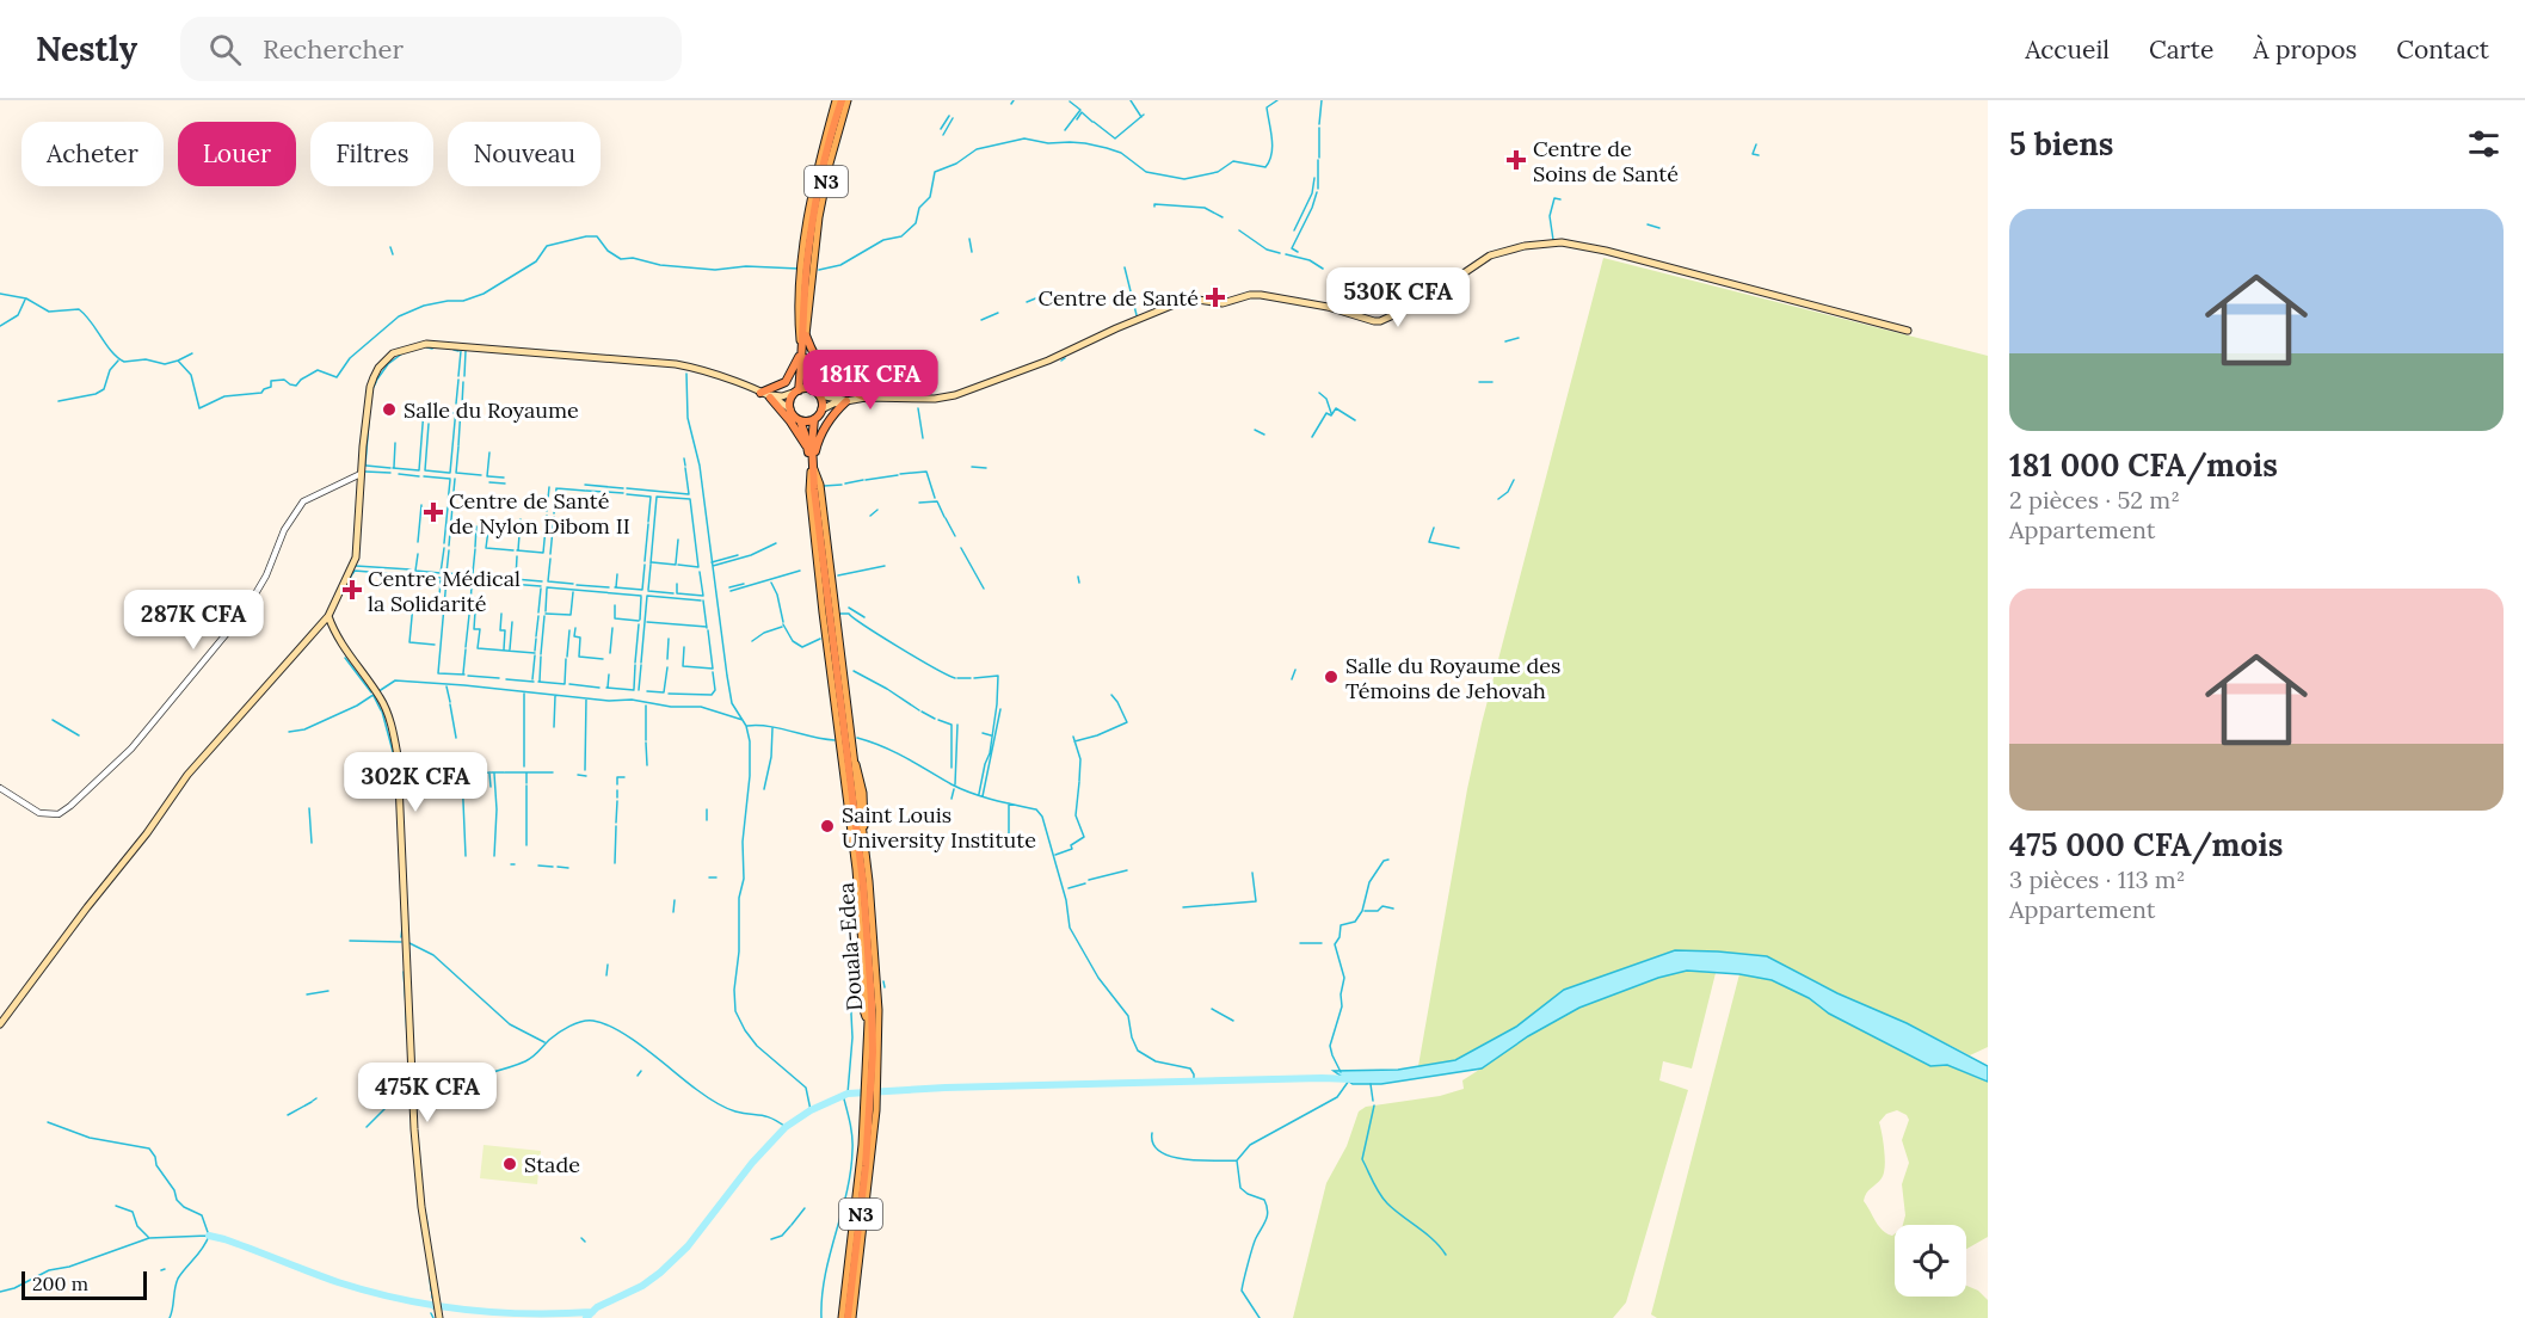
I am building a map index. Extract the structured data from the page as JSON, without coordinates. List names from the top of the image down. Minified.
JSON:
{"streets":{"highway":["N3","Douala-Edea"]},"crossings":[["N3","Douala-Edea"]],"places":{"health":["Centre de Soins de Santé","Centre de Santé","Centre de Santé de Nylon Dibom II","Centre Médical la Solidarité"],"other":["Salle du Royaume","Salle du Royaume des Témoins de Jehovah","Saint Louis University Institute","Stade"]},"scale_bar":"200 m","page":{"header":"Nestly","search":"Rechercher","nav":["Accueil","Carte","À propos","Contact"],"heading":"5 biens","chip":["Acheter","Louer","Filtres","Nouveau"],"list":[{"name":"181 000 CFA/mois","note":"2 pièces · 52 m² · Appartement"},{"name":"475 000 CFA/mois","note":"3 pièces · 113 m² · Appartement"}],"price":["530K CFA","181K CFA","287K CFA","302K CFA","475K CFA"],"scale":"200 m"}}
